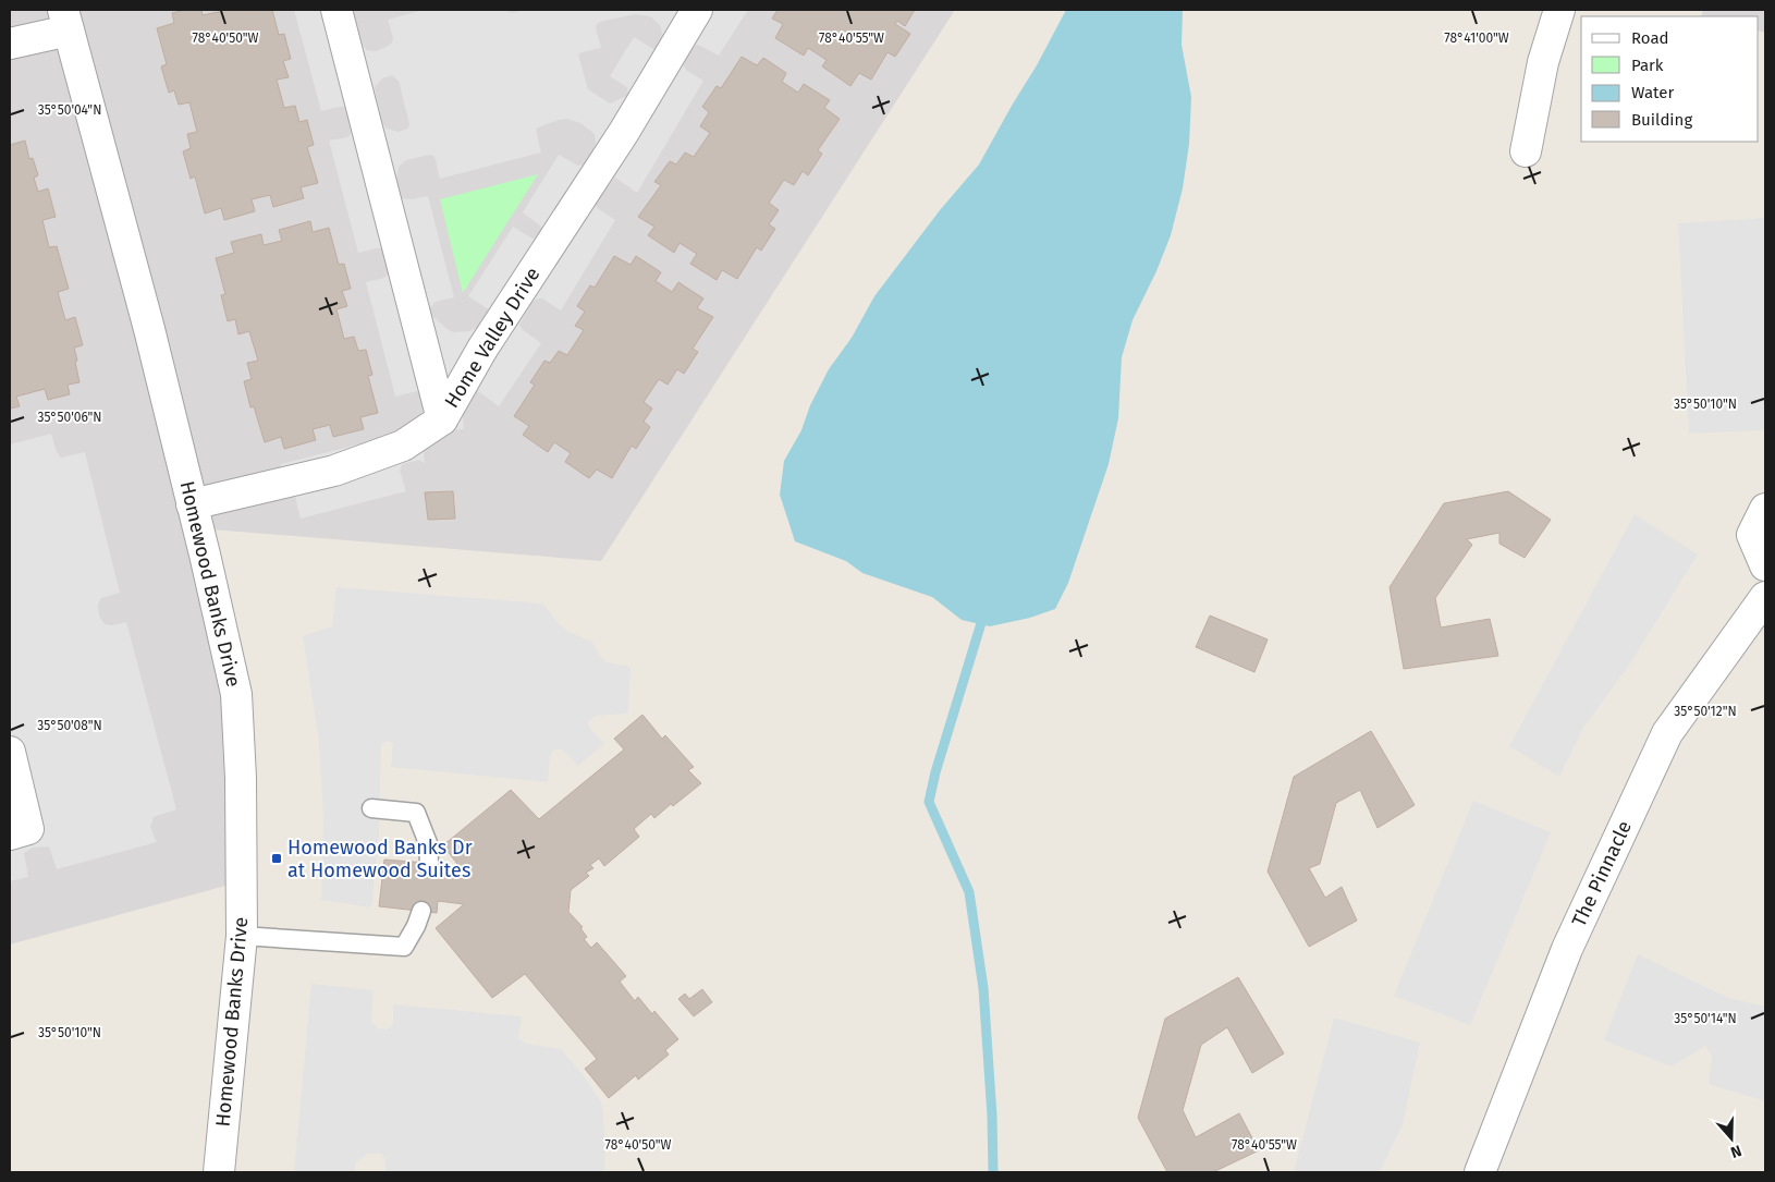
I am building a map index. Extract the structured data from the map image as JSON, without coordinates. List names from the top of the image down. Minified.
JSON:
{"streets":{"street":["Home Valley Drive","Homewood Banks Drive","The Pinnacle"]},"places":{"transit":["Homewood Banks Dr at Homewood Suites"]},"legend":["Road","Park","Water","Building"],"north":"bottom","coordinates":["78°40'50\"W","78°40'55\"W","78°41'00\"W","35°50'04\"N","35°50'10\"N","35°50'06\"N","35°50'12\"N","35°50'08\"N","35°50'14\"N"]}
